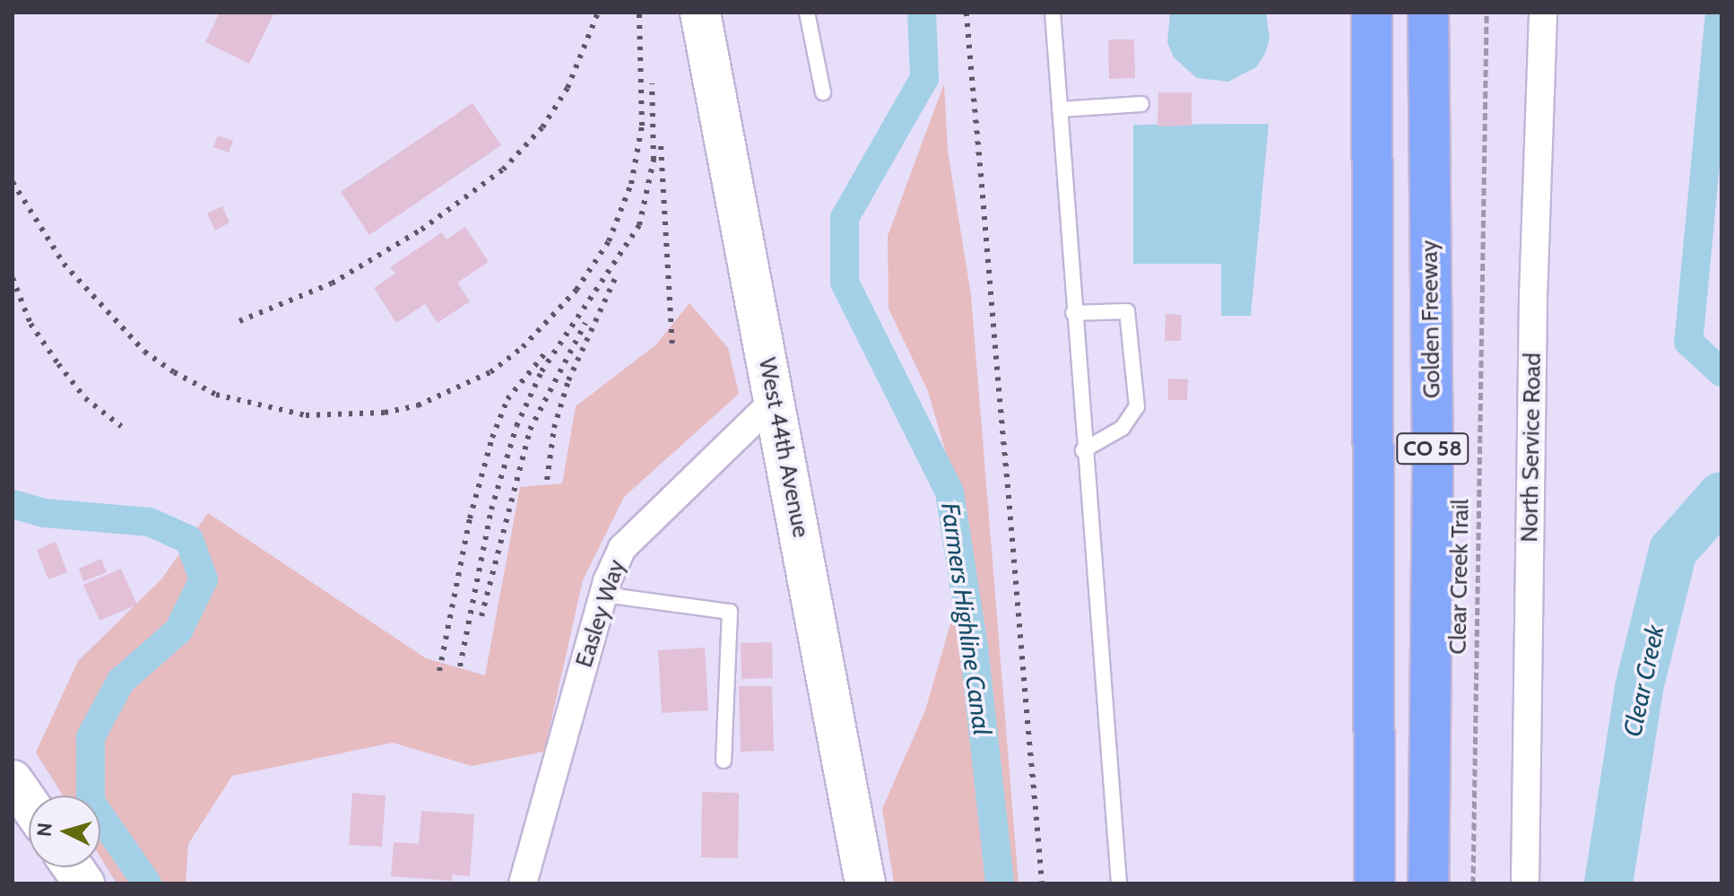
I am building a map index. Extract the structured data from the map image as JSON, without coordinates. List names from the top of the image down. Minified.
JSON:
{"streets":{"highway":["Golden Freeway","CO 58"],"street":["West 44th Avenue","North Service Road","Easley Way"],"path":["Clear Creek Trail"]},"crossings":[["West 44th Avenue","Easley Way"]],"water":["Farmers Highline Canal","Clear Creek"],"north":"left"}
